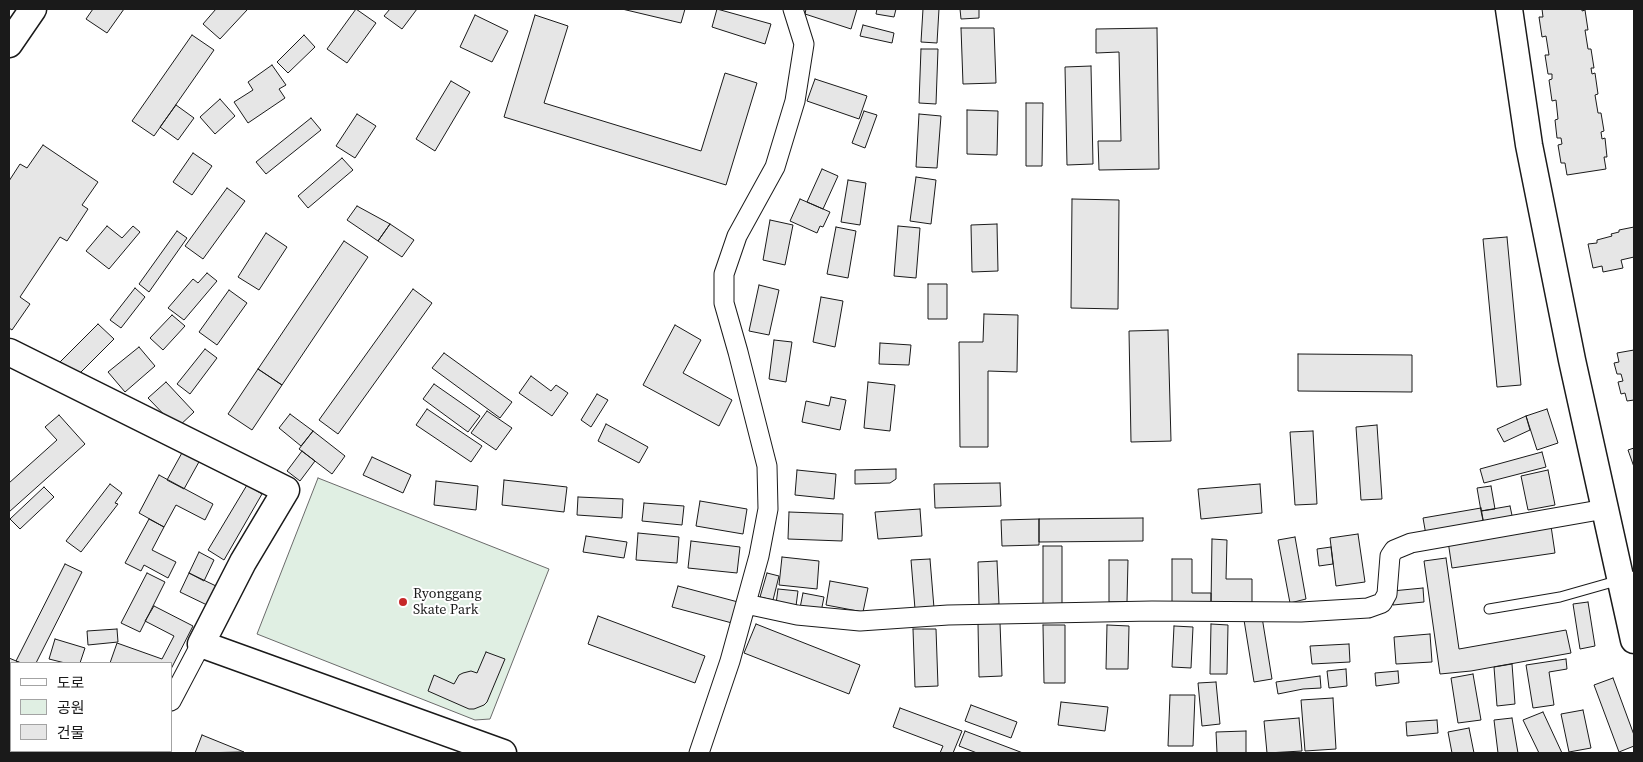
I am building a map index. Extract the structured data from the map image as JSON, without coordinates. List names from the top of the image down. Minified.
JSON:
{"places":["Ryonggang Skate Park"],"legend":["도로","공원","건물"]}
